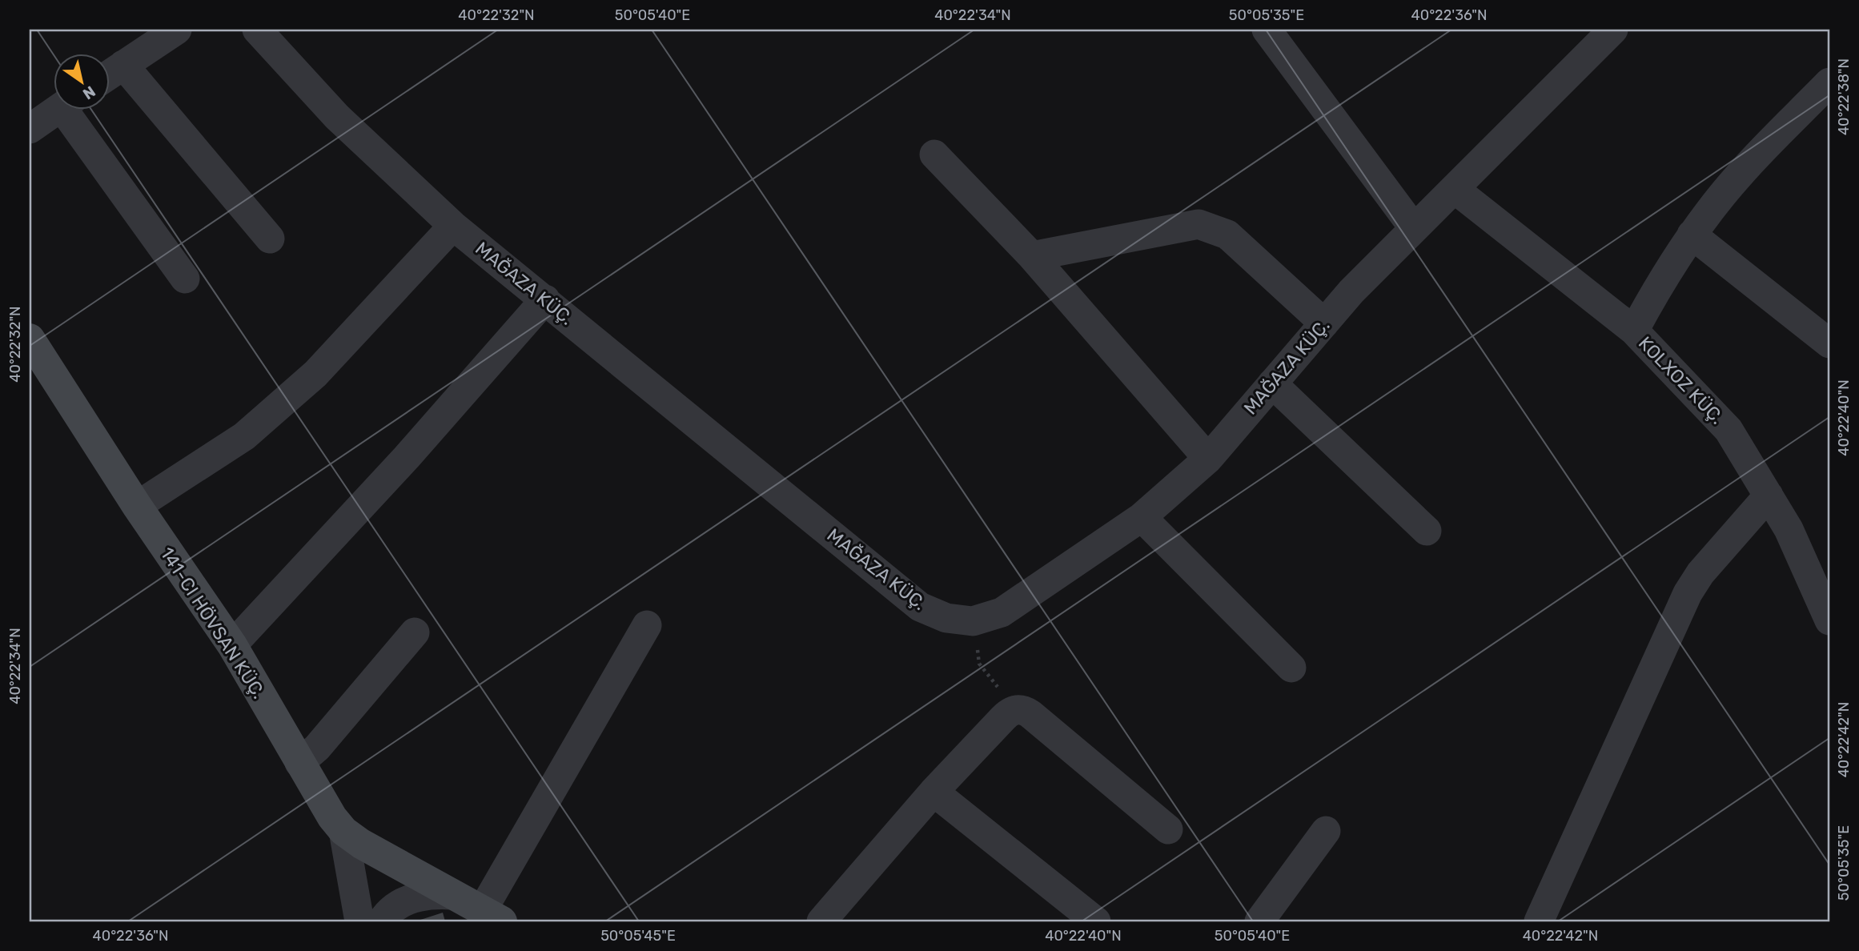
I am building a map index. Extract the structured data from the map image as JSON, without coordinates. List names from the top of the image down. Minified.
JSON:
{"streets":{"main road":["141-CI HÖVSAN KÜÇ."],"street":["MAĞAZA KÜÇ.","KOLXOZ KÜÇ."]},"north":"bottom right","coordinates":["40°22'32\"N","50°05'40\"E","40°22'34\"N","50°05'35\"E","40°22'36\"N","40°22'38\"N","40°22'40\"N","40°22'42\"N","50°05'45\"E"]}
